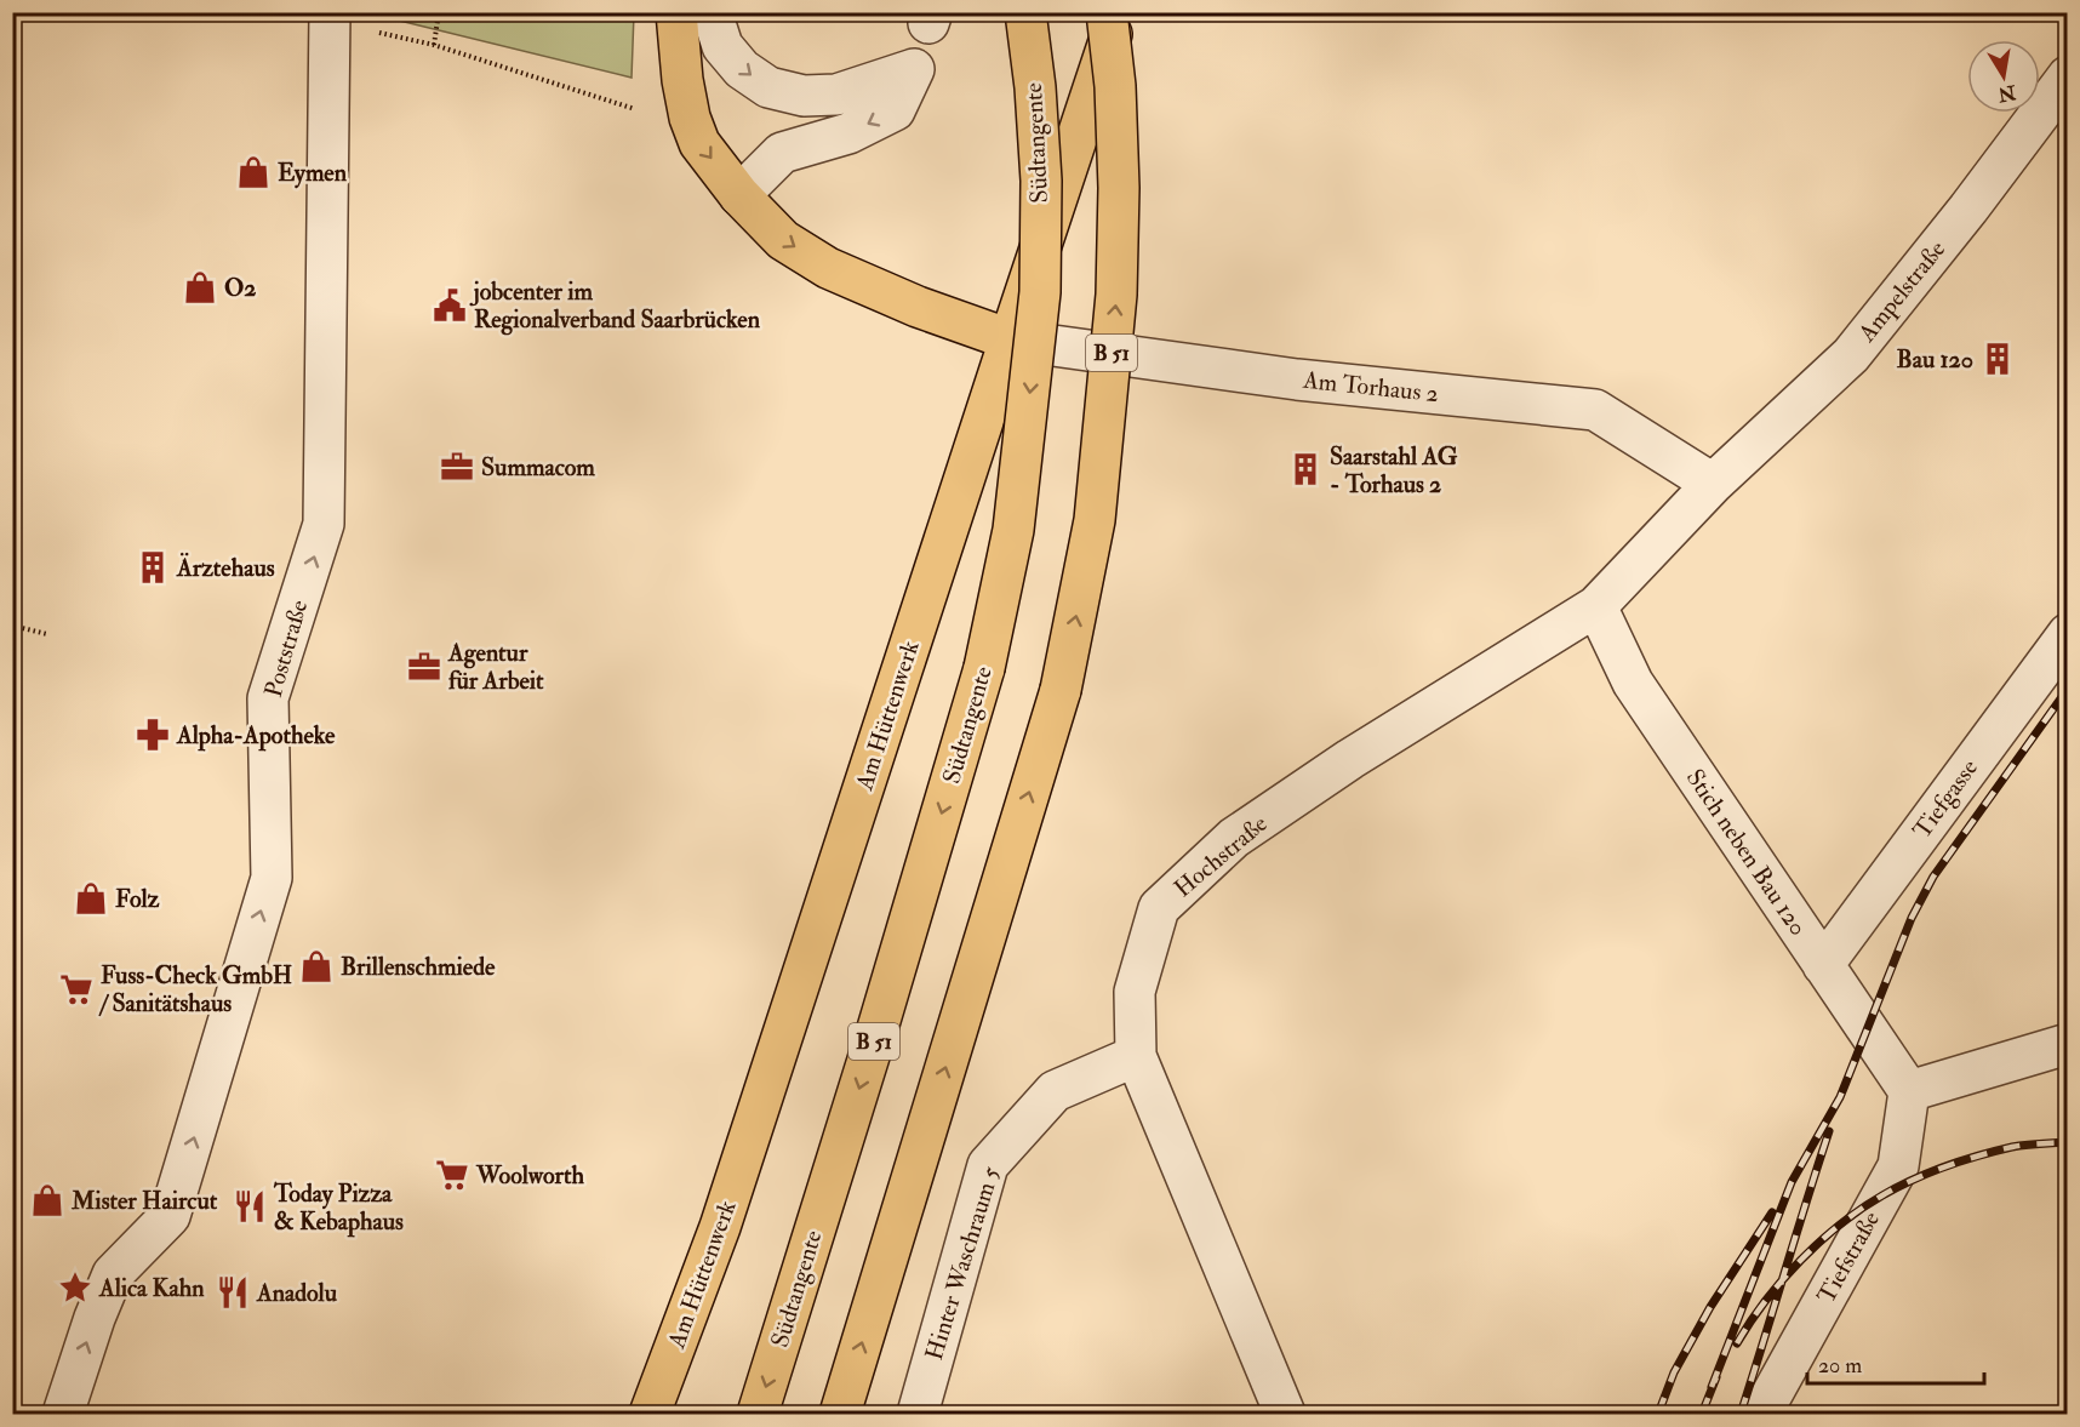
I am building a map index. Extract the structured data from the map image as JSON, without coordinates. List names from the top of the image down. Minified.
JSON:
{"streets":{"main road":["Südtangente","B 51","Am Hüttenwerk"],"street":["Ampelstraße","Am Torhaus 2","Poststraße","Tiefgasse","Stich neben Bau 120","Hochstraße","Tiefstraße","Hinter Waschraum 5"]},"crossings":[["Ampelstraße","Am Torhaus 2"],["Ampelstraße","Hochstraße"],["Am Torhaus 2","Am Hüttenwerk"],["Am Torhaus 2","Hochstraße"],["Tiefgasse","Stich neben Bau 120"],["Stich neben Bau 120","Hochstraße"],["Stich neben Bau 120","Tiefstraße"],["Hochstraße","Hinter Waschraum 5"]],"one_way":["Poststraße"],"places":{"shop":["Eymen","O2","Folz","Brillenschmiede","Mister Haircut"],"public building":["jobcenter im Regionalverband Saarbrücken"],"building":["Bau 120","Saarstahl AG - Torhaus 2","Ärztehaus"],"office":["Summacom","Agentur für Arbeit"],"pharmacy":["Alpha-Apotheke"],"supermarket":["Fuss-Check GmbH / Sanitätshaus","Woolworth"],"restaurant":["Today Pizza & Kebaphaus","Anadolu"],"place":["Alica Kahn"]},"scale_bar":"20 m","north":"bottom"}
